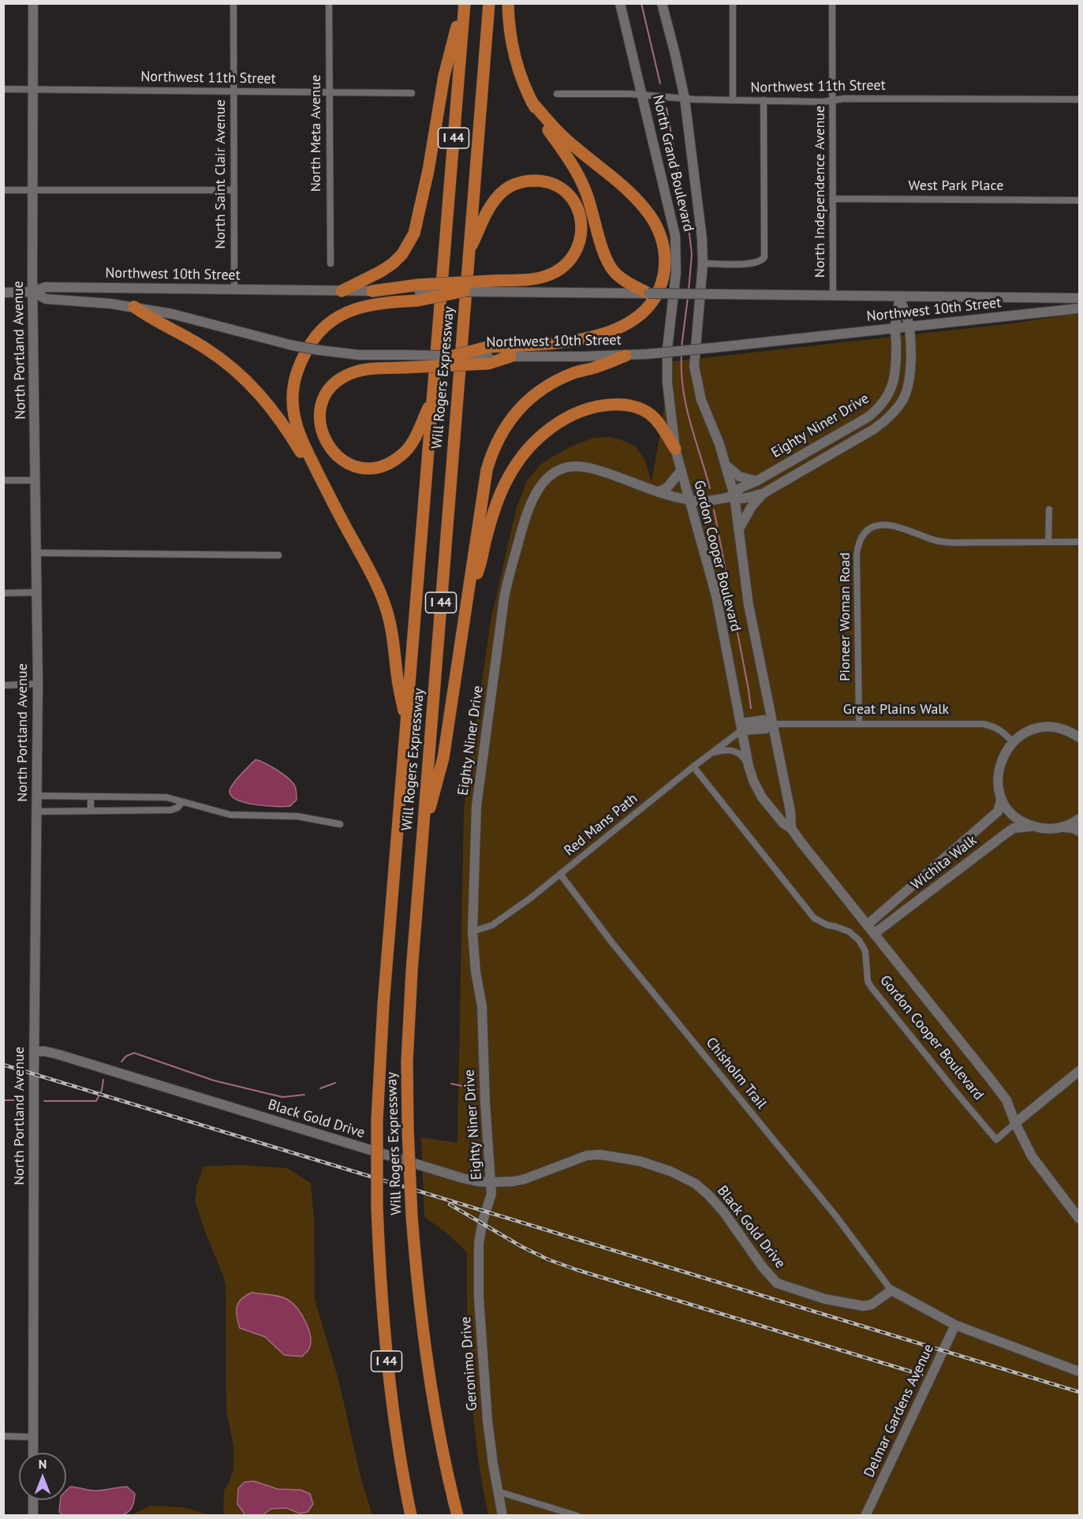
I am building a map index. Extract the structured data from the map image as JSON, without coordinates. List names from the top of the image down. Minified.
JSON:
{"streets":{"highway":["I 44","Will Rogers Expressway"],"street":["Northwest 11th Street","North Meta Avenue","North Grand Boulevard","North Saint Clair Avenue","West Park Place","North Independence Avenue","Northwest 10th Street","North Portland Avenue","Eighty Niner Drive","Gordon Cooper Boulevard","Pioneer Woman Road","Great Plains Walk","Red Mans Path","Wichita Walk","Chisholm Trail","Black Gold Drive","Geronimo Drive","Delmar Gardens Avenue"]},"crossings":[["Northwest 11th Street","North Meta Avenue"],["Northwest 11th Street","North Grand Boulevard"],["Northwest 11th Street","North Saint Clair Avenue"],["Northwest 11th Street","North Independence Avenue"],["Northwest 11th Street","North Portland Avenue"],["North Grand Boulevard","Gordon Cooper Boulevard"],["North Saint Clair Avenue","Northwest 10th Street"],["West Park Place","North Independence Avenue"],["North Independence Avenue","Northwest 10th Street"],["Northwest 10th Street","North Portland Avenue"],["Northwest 10th Street","Eighty Niner Drive"],["North Portland Avenue","Black Gold Drive"],["Eighty Niner Drive","Gordon Cooper Boulevard"],["Eighty Niner Drive","Red Mans Path"],["Eighty Niner Drive","Black Gold Drive"],["Eighty Niner Drive","Geronimo Drive"],["Gordon Cooper Boulevard","Great Plains Walk"],["Gordon Cooper Boulevard","Red Mans Path"],["Gordon Cooper Boulevard","Wichita Walk"],["Pioneer Woman Road","Great Plains Walk"],["Great Plains Walk","Red Mans Path"],["Great Plains Walk","Wichita Walk"],["Red Mans Path","Chisholm Trail"],["Chisholm Trail","Black Gold Drive"]],"north":"top"}
